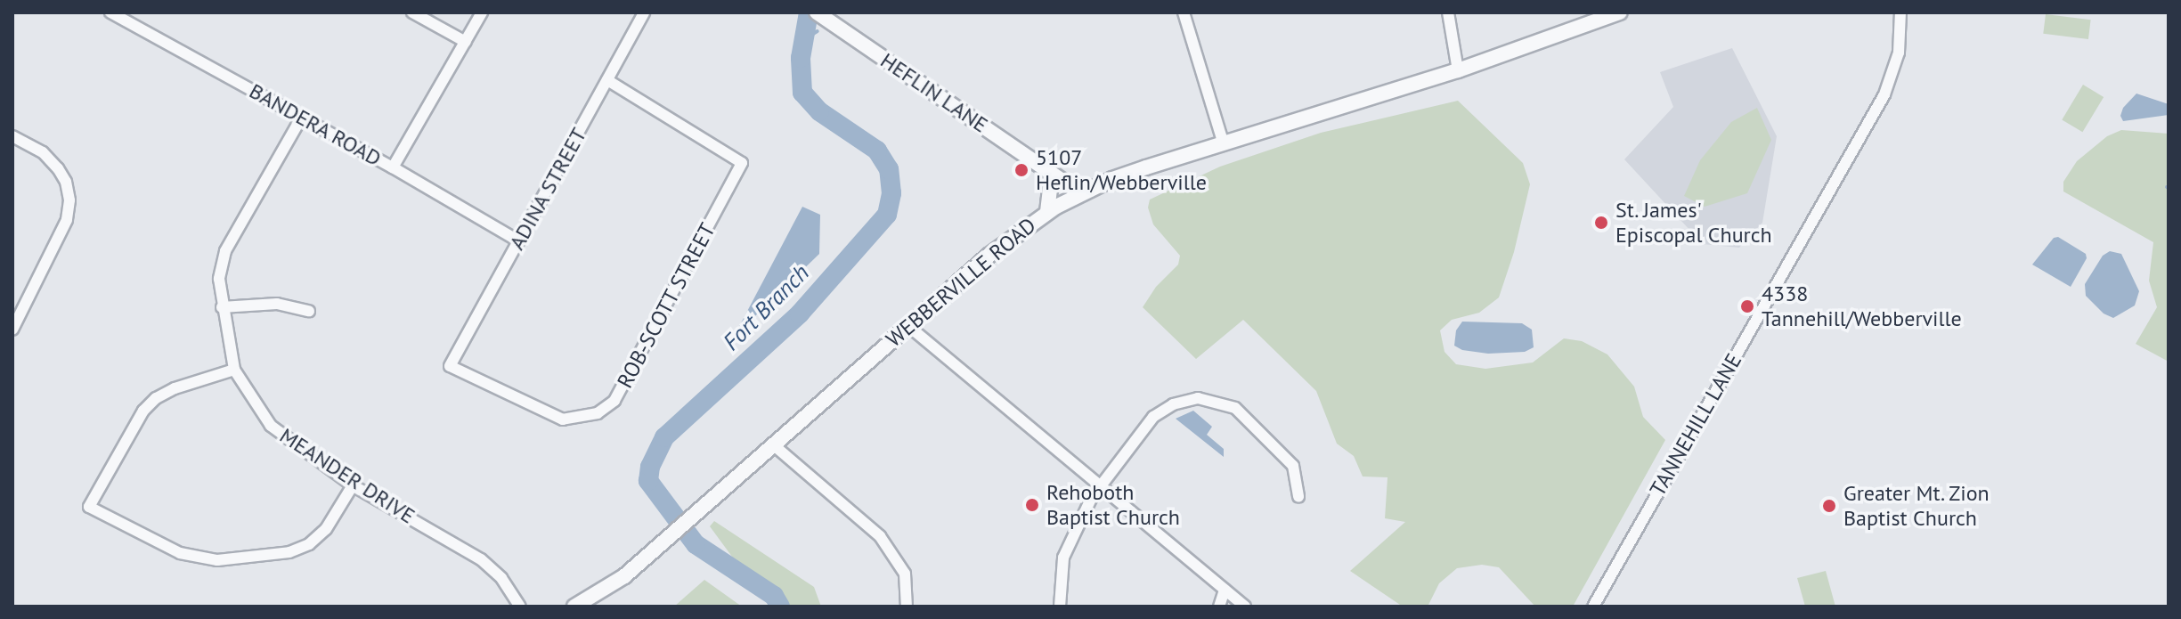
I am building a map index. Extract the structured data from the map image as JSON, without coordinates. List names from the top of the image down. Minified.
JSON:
{"streets":{"street":["HEFLIN LANE","BANDERA ROAD","ADINA STREET","WEBBERVILLE ROAD","ROB-SCOTT STREET","TANNEHILL LANE","MEANDER DRIVE"]},"crossings":[["HEFLIN LANE","WEBBERVILLE ROAD"],["BANDERA ROAD","ADINA STREET"],["BANDERA ROAD","MEANDER DRIVE"],["ADINA STREET","ROB-SCOTT STREET"]],"water":["Fort Branch"],"places":["5107 Heflin/Webberville","St. James' Episcopal Church","4338 Tannehill/Webberville","Rehoboth Baptist Church","Greater Mt. Zion Baptist Church"]}
